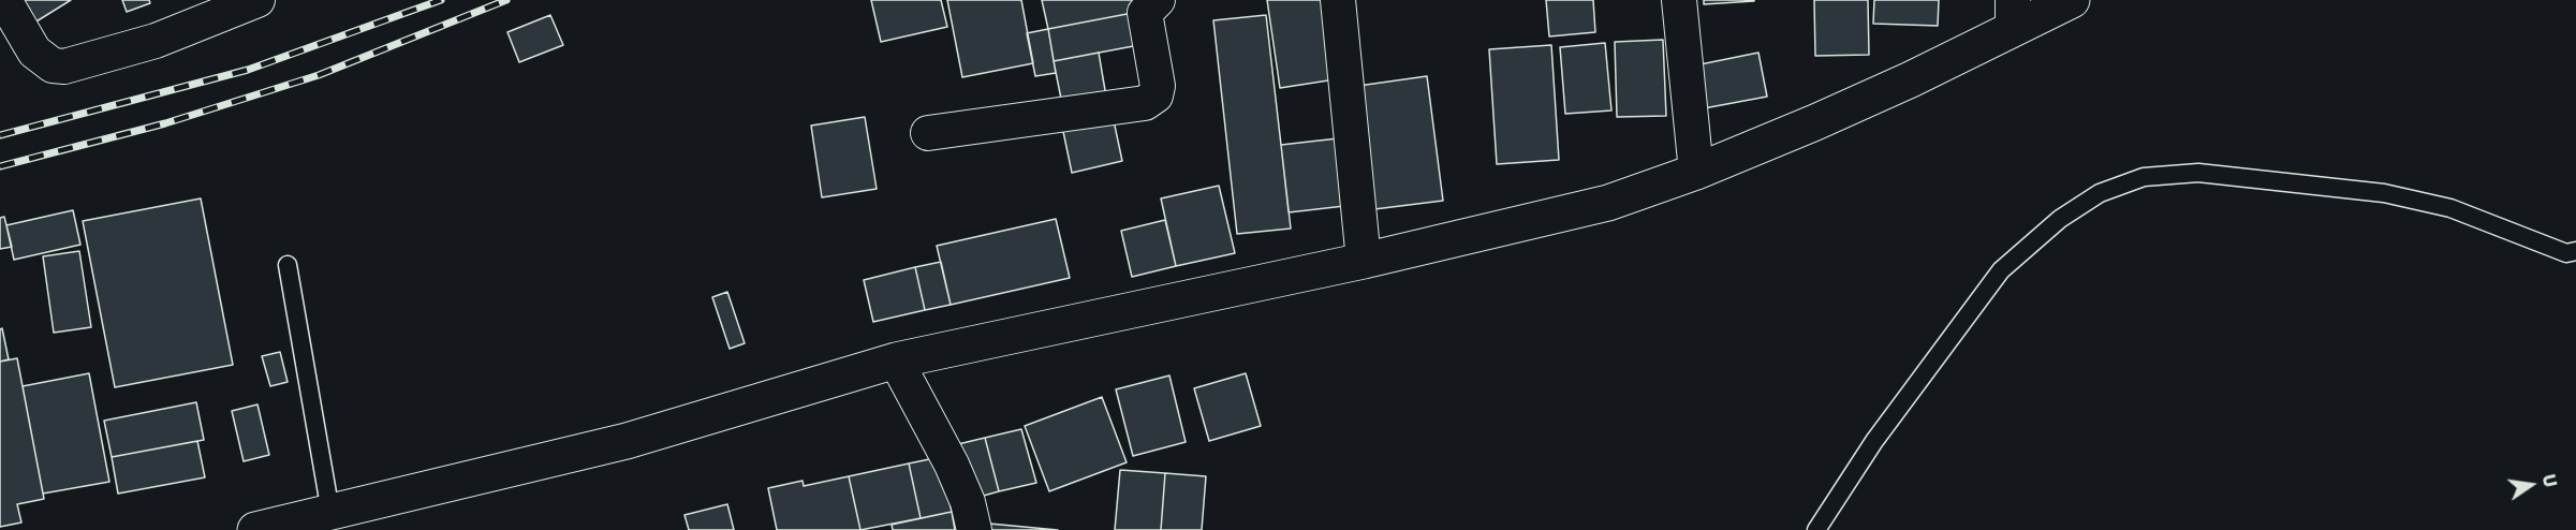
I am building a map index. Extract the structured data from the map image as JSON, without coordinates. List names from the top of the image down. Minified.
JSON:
{"north":"right"}
